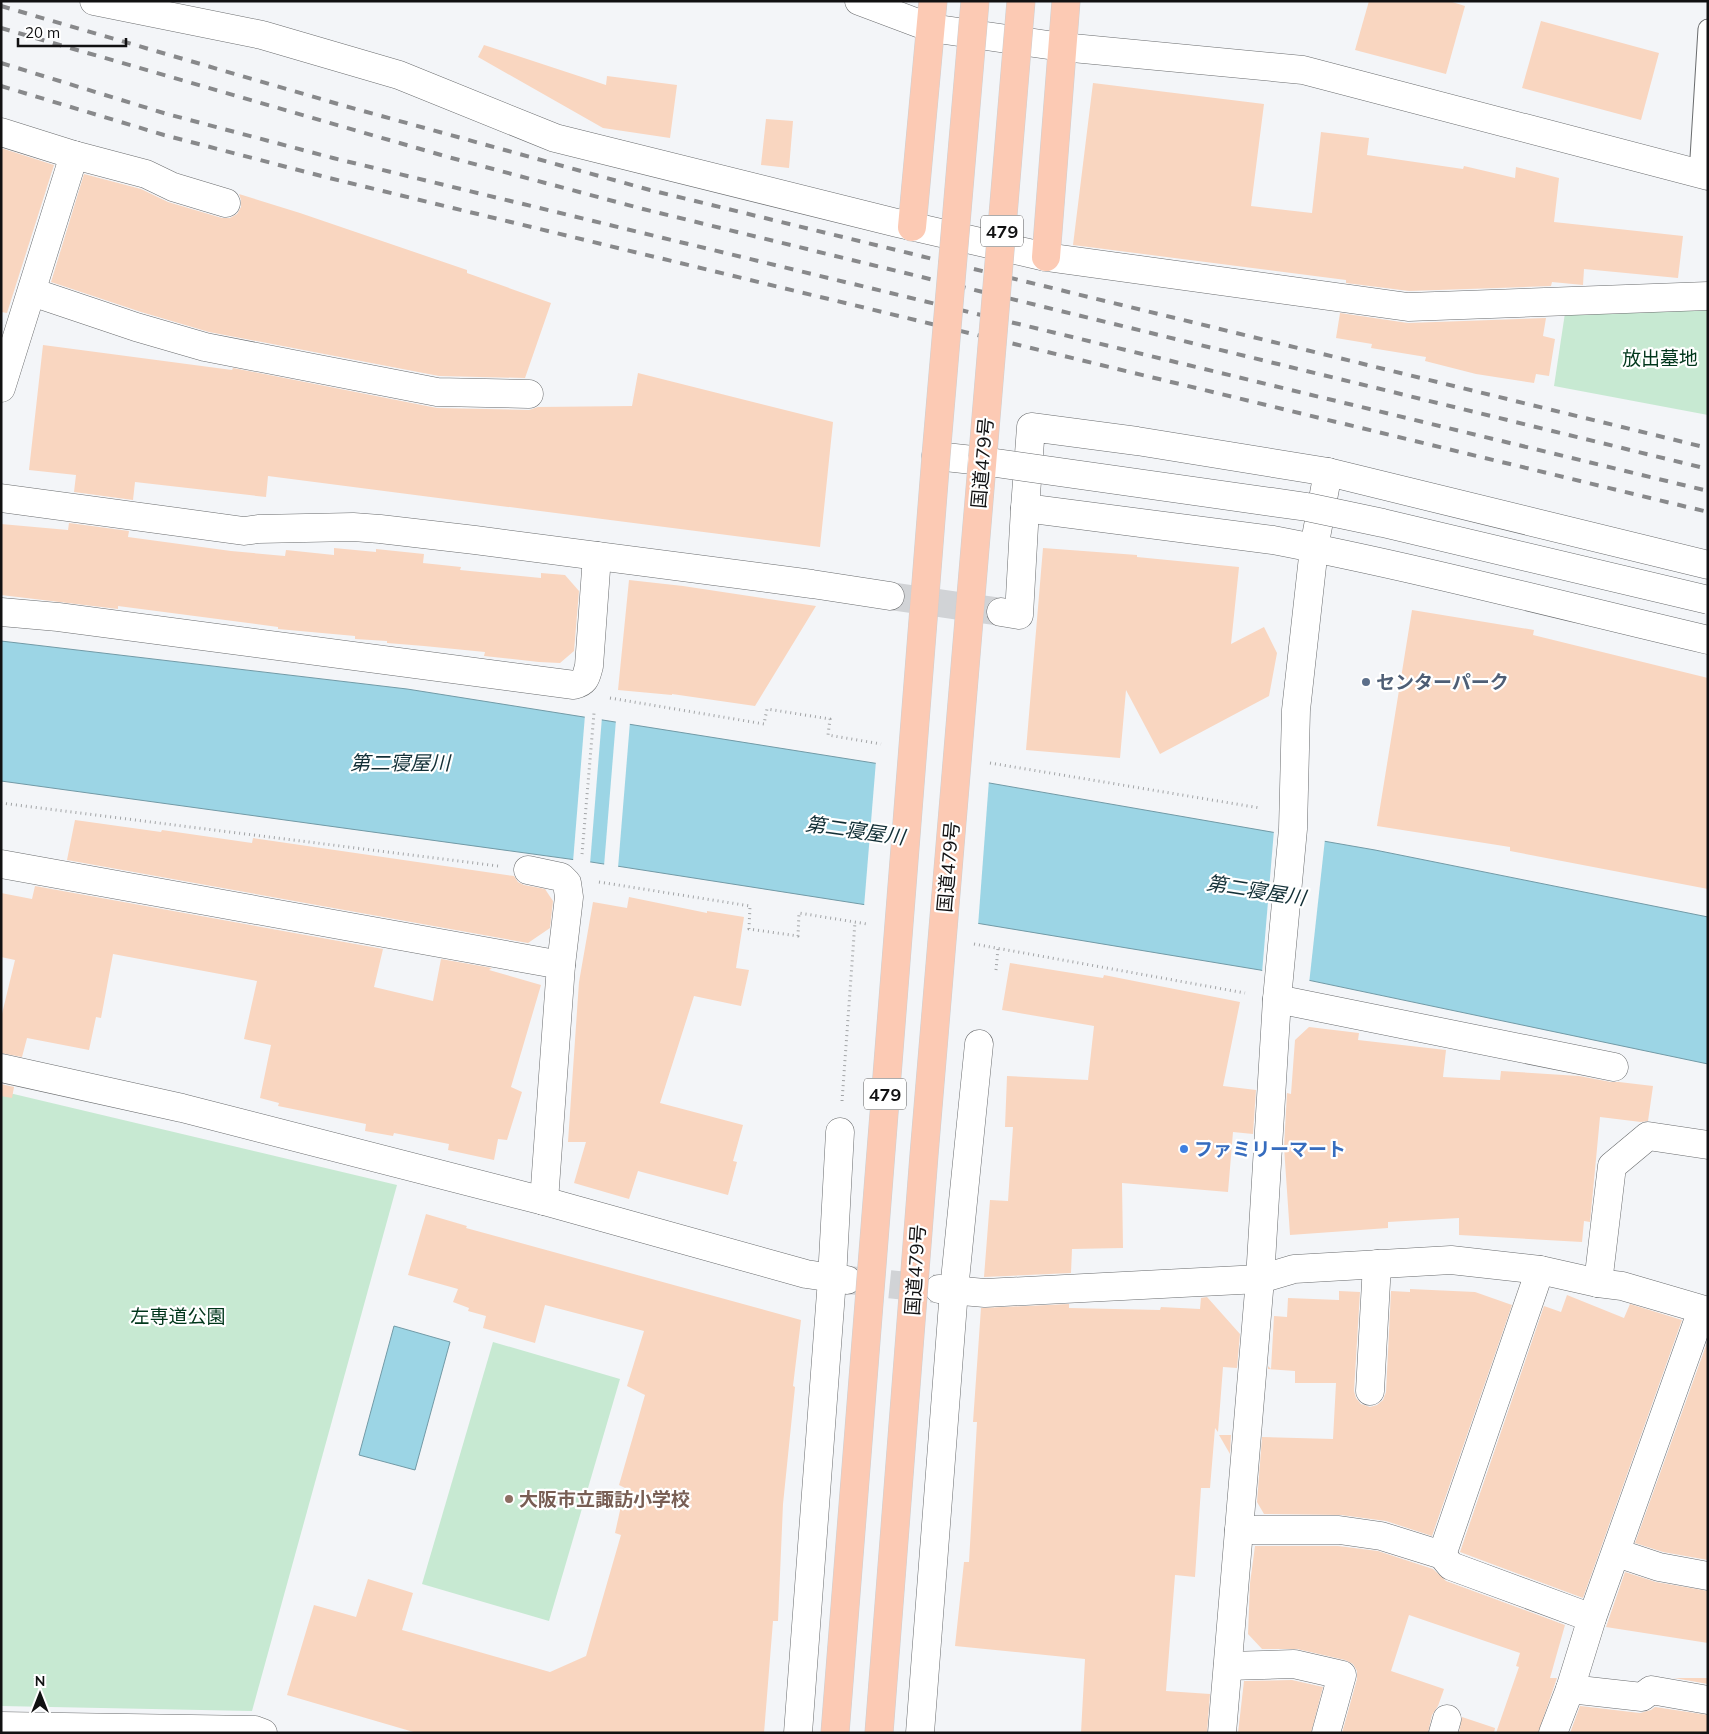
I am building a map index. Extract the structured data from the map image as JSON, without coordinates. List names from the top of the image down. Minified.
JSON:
{"streets":{"highway":["479","国道479号"]},"water":["第二寝屋川"],"parks":["放出墓地","左専道公園"],"places":["センターパーク","ファミリーマート","大阪市立諏訪小学校"],"scale_bar":"20 m","north":"top"}
